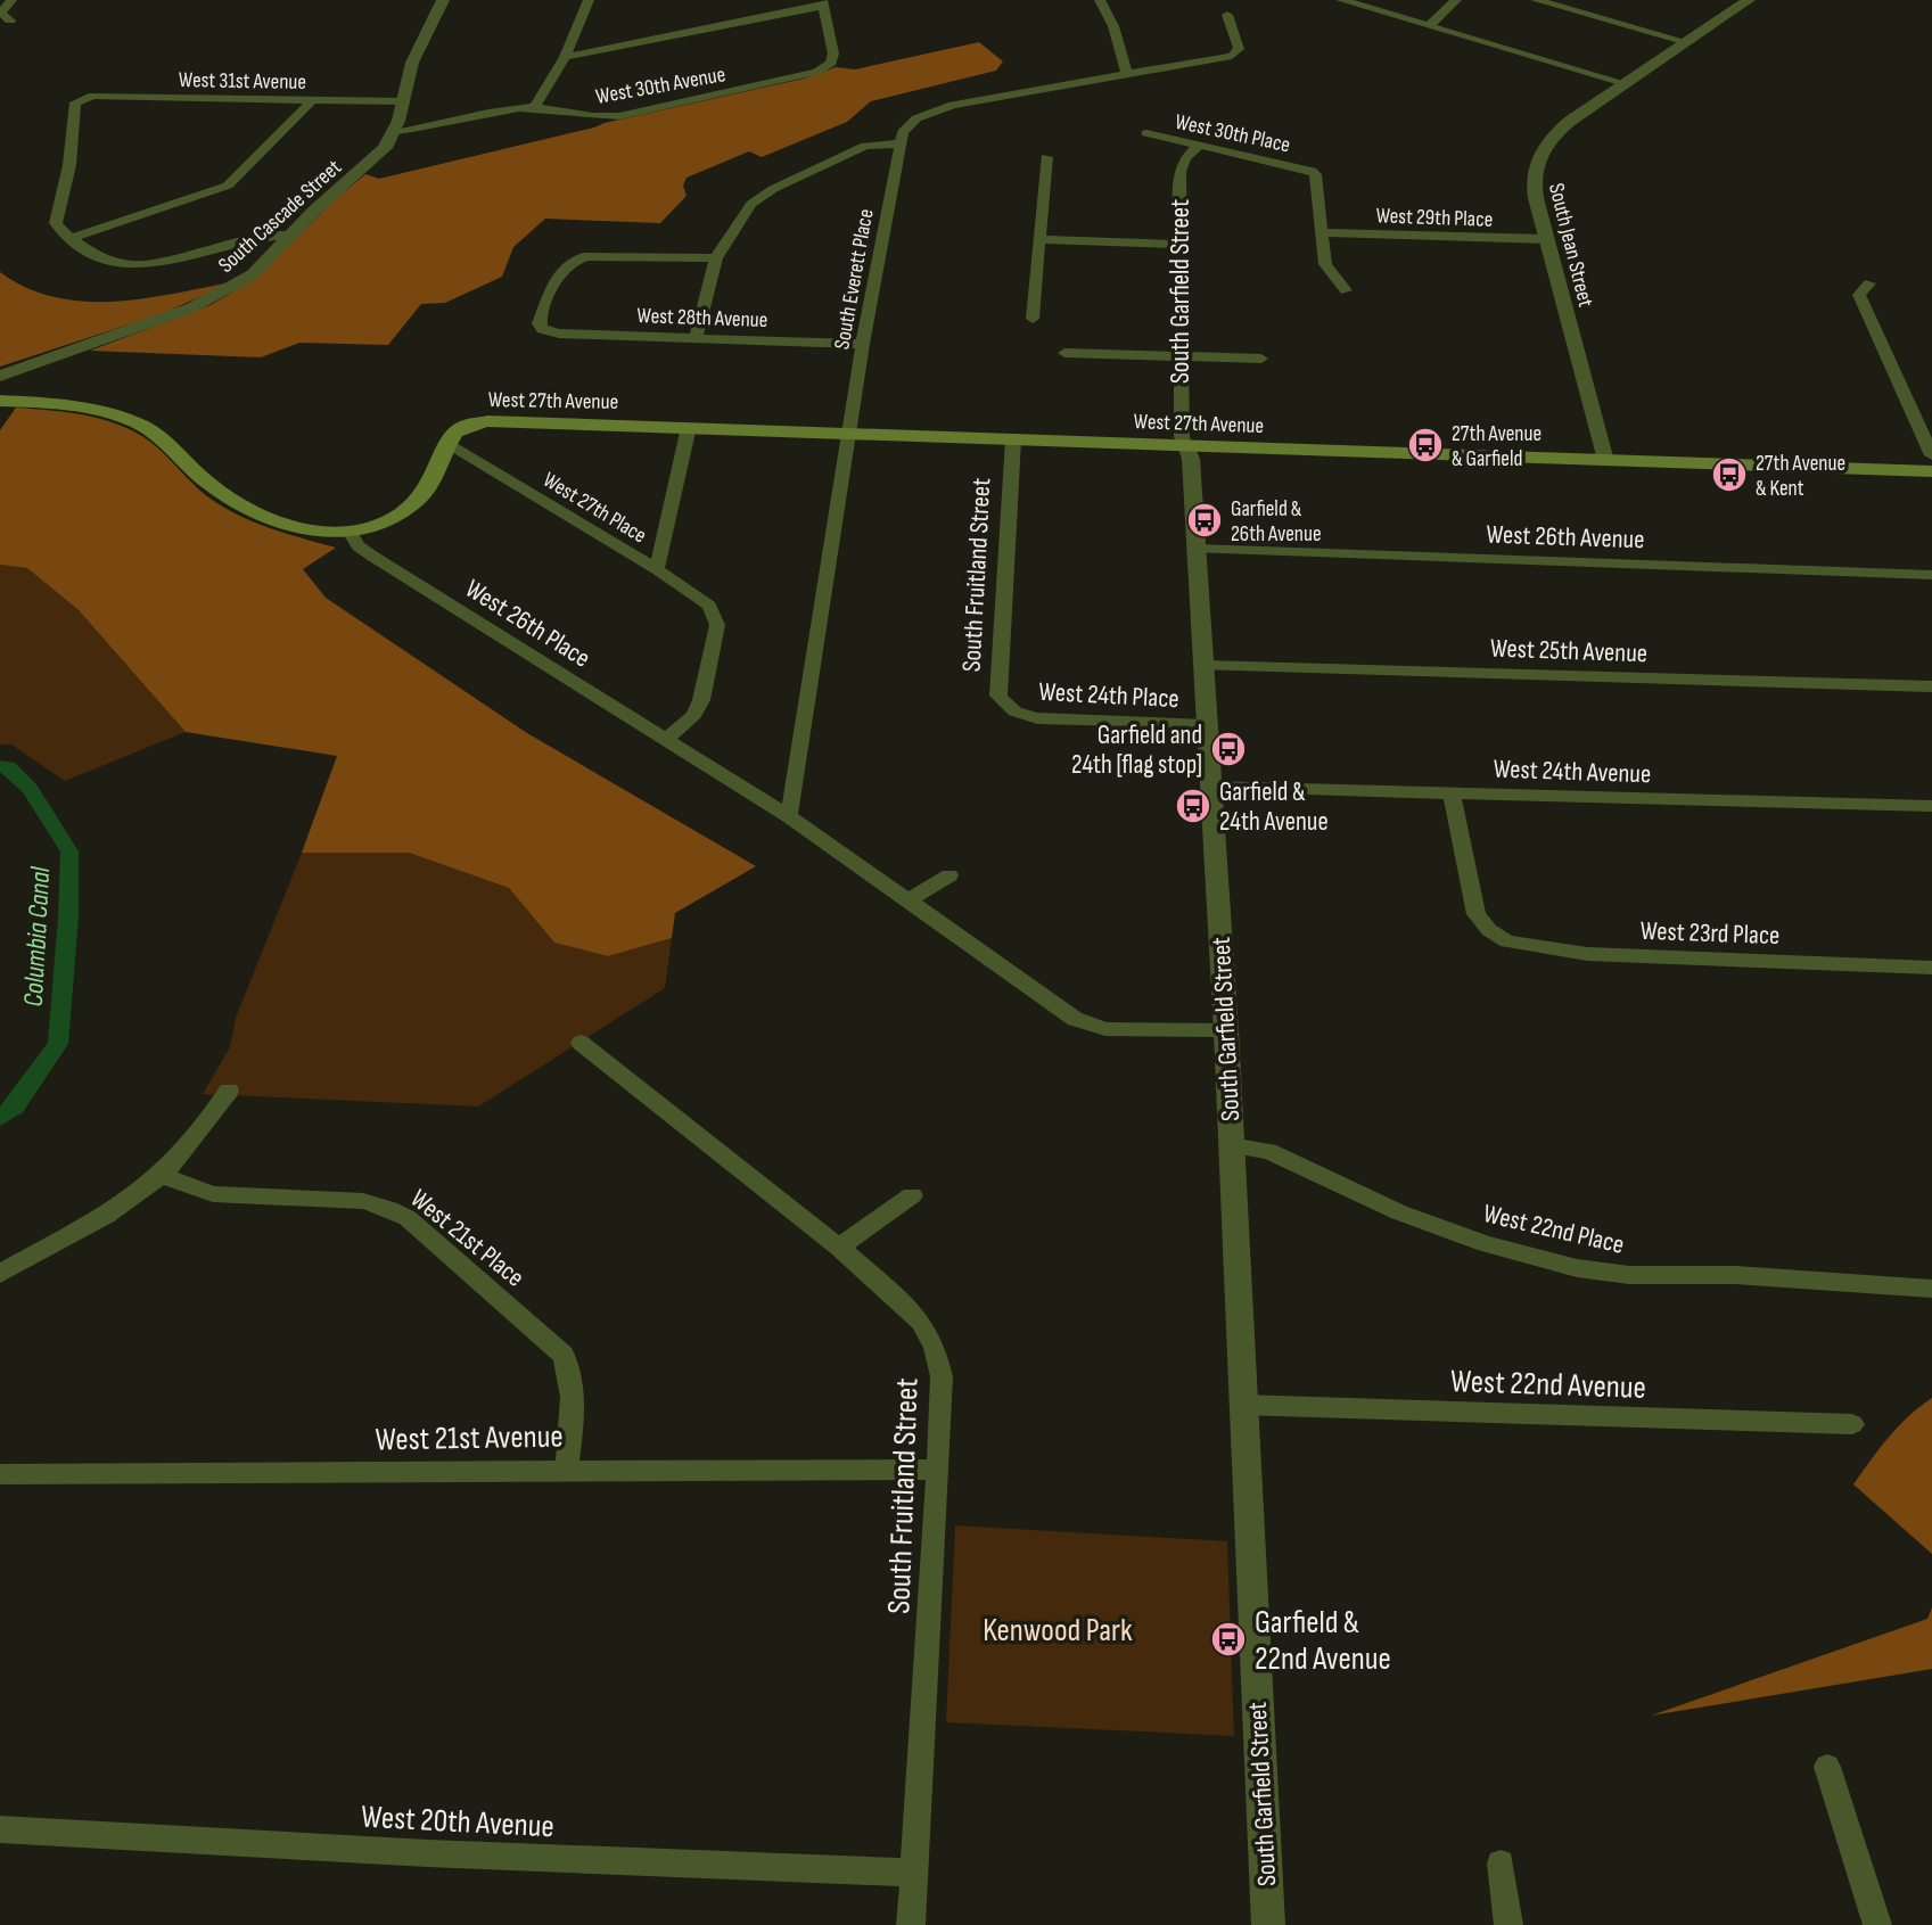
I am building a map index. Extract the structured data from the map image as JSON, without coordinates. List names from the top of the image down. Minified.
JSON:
{"streets":{"main road":["West 27th Avenue"],"street":["West 31st Avenue","West 30th Avenue","West 30th Place","South Cascade Street","West 29th Place","South Jean Street","South Everett Place","South Garfield Street","West 28th Avenue","West 27th Place","West 26th Avenue","South Fruitland Street","West 26th Place","West 25th Avenue","West 24th Place","West 24th Avenue","West 23rd Place","West 22nd Place","West 21st Place","West 22nd Avenue","West 21st Avenue","West 20th Avenue"]},"crossings":[["West 31st Avenue","South Cascade Street"],["West 30th Avenue","South Cascade Street"],["West 30th Place","West 29th Place"],["West 30th Place","South Garfield Street"],["West 29th Place","South Jean Street"],["South Jean Street","West 27th Avenue"],["South Everett Place","West 28th Avenue"],["South Everett Place","West 27th Avenue"],["South Everett Place","West 26th Place"],["South Garfield Street","West 27th Avenue"],["South Garfield Street","West 26th Avenue"],["South Garfield Street","West 26th Place"],["South Garfield Street","West 25th Avenue"],["South Garfield Street","West 24th Place"],["South Garfield Street","West 24th Avenue"],["South Garfield Street","West 22nd Place"],["South Garfield Street","West 22nd Avenue"],["West 27th Avenue","West 27th Place"],["West 27th Avenue","South Fruitland Street"],["West 27th Place","West 26th Place"],["South Fruitland Street","West 24th Place"],["South Fruitland Street","West 21st Avenue"],["South Fruitland Street","West 20th Avenue"],["West 24th Avenue","West 23rd Place"],["West 21st Place","West 21st Avenue"]],"water":["Columbia Canal"],"parks":["Kenwood Park"],"places":{"bus stop":["27th Avenue & Garfield","27th Avenue & Kent","Garfield & 26th Avenue","Garfield and 24th [flag stop]","Garfield & 24th Avenue","Garfield & 22nd Avenue"]}}
